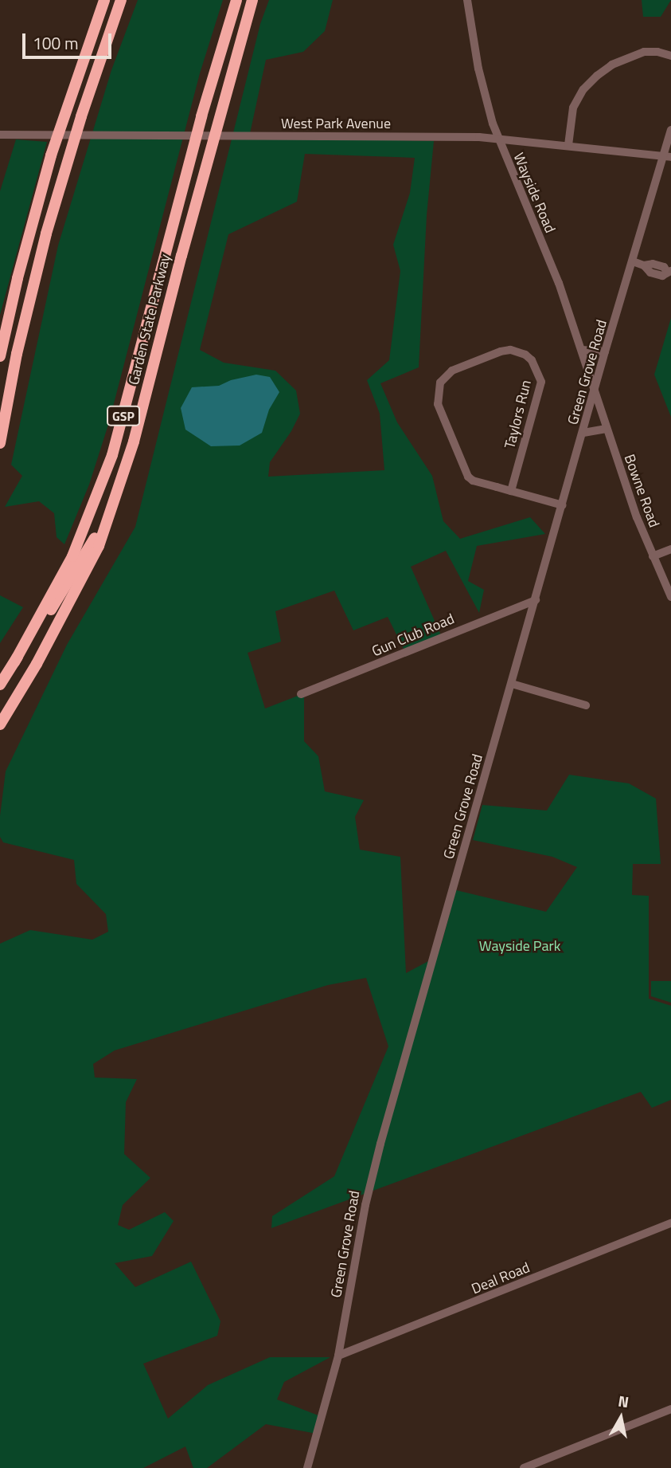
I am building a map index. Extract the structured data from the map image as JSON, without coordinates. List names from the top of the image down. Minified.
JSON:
{"streets":{"highway":["Garden State Parkway","GSP"],"street":["West Park Avenue","Wayside Road","Green Grove Road","Taylors Run","Bowne Road","Gun Club Road","Deal Road"]},"crossings":[["West Park Avenue","Wayside Road"],["West Park Avenue","Green Grove Road"],["Wayside Road","Green Grove Road"],["Wayside Road","Bowne Road"],["Green Grove Road","Taylors Run"],["Green Grove Road","Bowne Road"],["Green Grove Road","Gun Club Road"],["Green Grove Road","Deal Road"]],"parks":["Wayside Park"],"scale_bar":"100 m","north":"top"}
